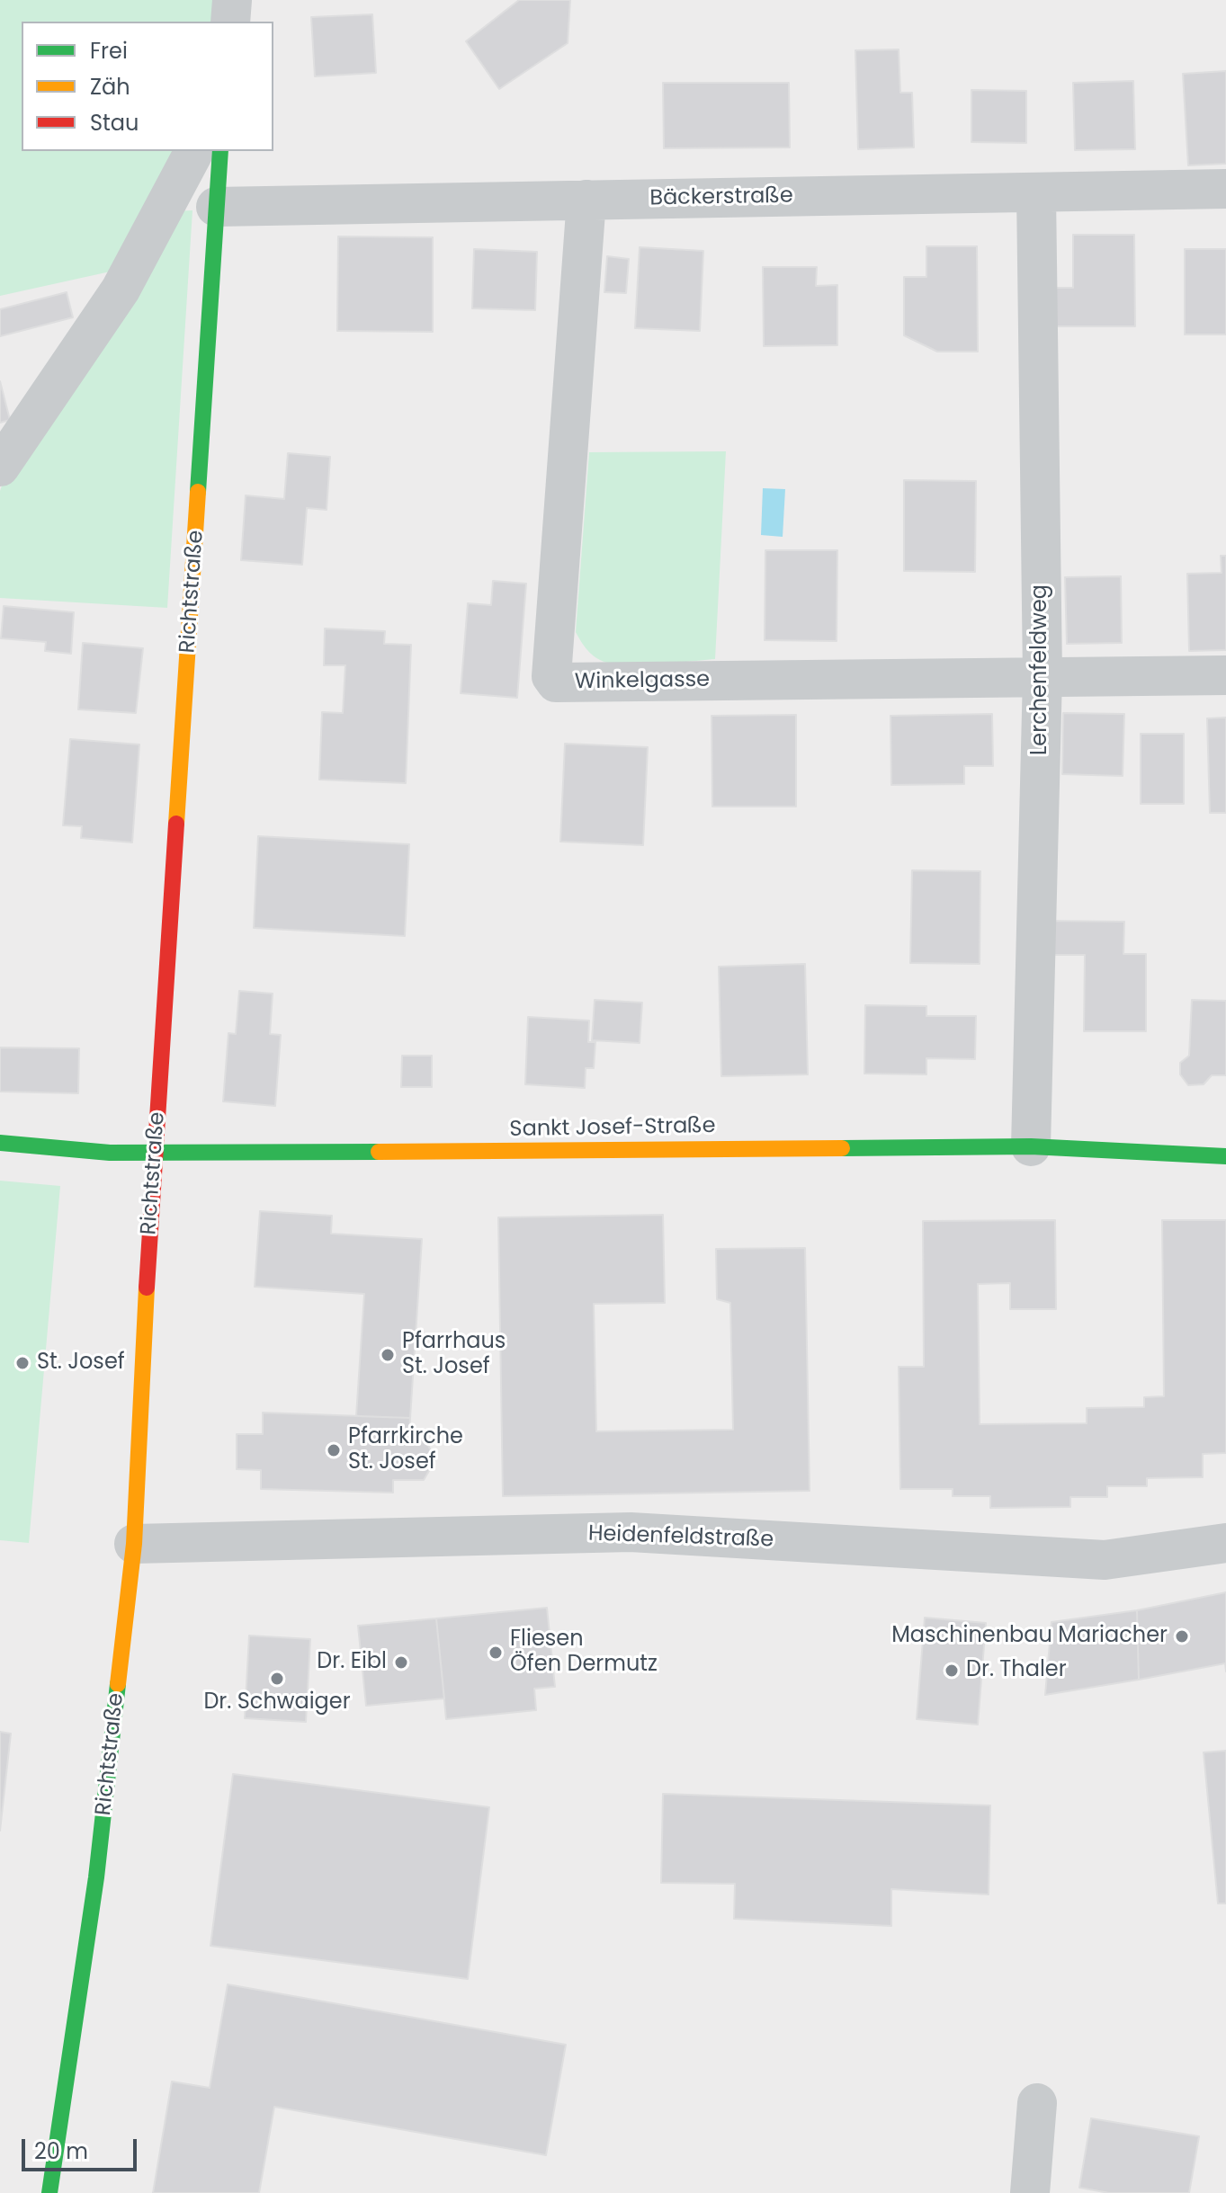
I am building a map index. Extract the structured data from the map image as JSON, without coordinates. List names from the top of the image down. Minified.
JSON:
{"streets":{"street":["Bäckerstraße","Richtstraße","Lerchenfeldweg","Winkelgasse","Sankt Josef-Straße","Heidenfeldstraße"]},"crossings":[["Bäckerstraße","Richtstraße"],["Bäckerstraße","Lerchenfeldweg"],["Bäckerstraße","Winkelgasse"],["Richtstraße","Sankt Josef-Straße"],["Richtstraße","Heidenfeldstraße"],["Lerchenfeldweg","Winkelgasse"],["Lerchenfeldweg","Sankt Josef-Straße"]],"places":["Pfarrhaus St. Josef","St. Josef","Pfarrkirche St. Josef","Maschinenbau Mariacher","Fliesen Öfen Dermutz","Dr. Eibl","Dr. Thaler","Dr. Schwaiger"],"legend":["Frei","Zäh","Stau"],"scale_bar":"20 m"}
